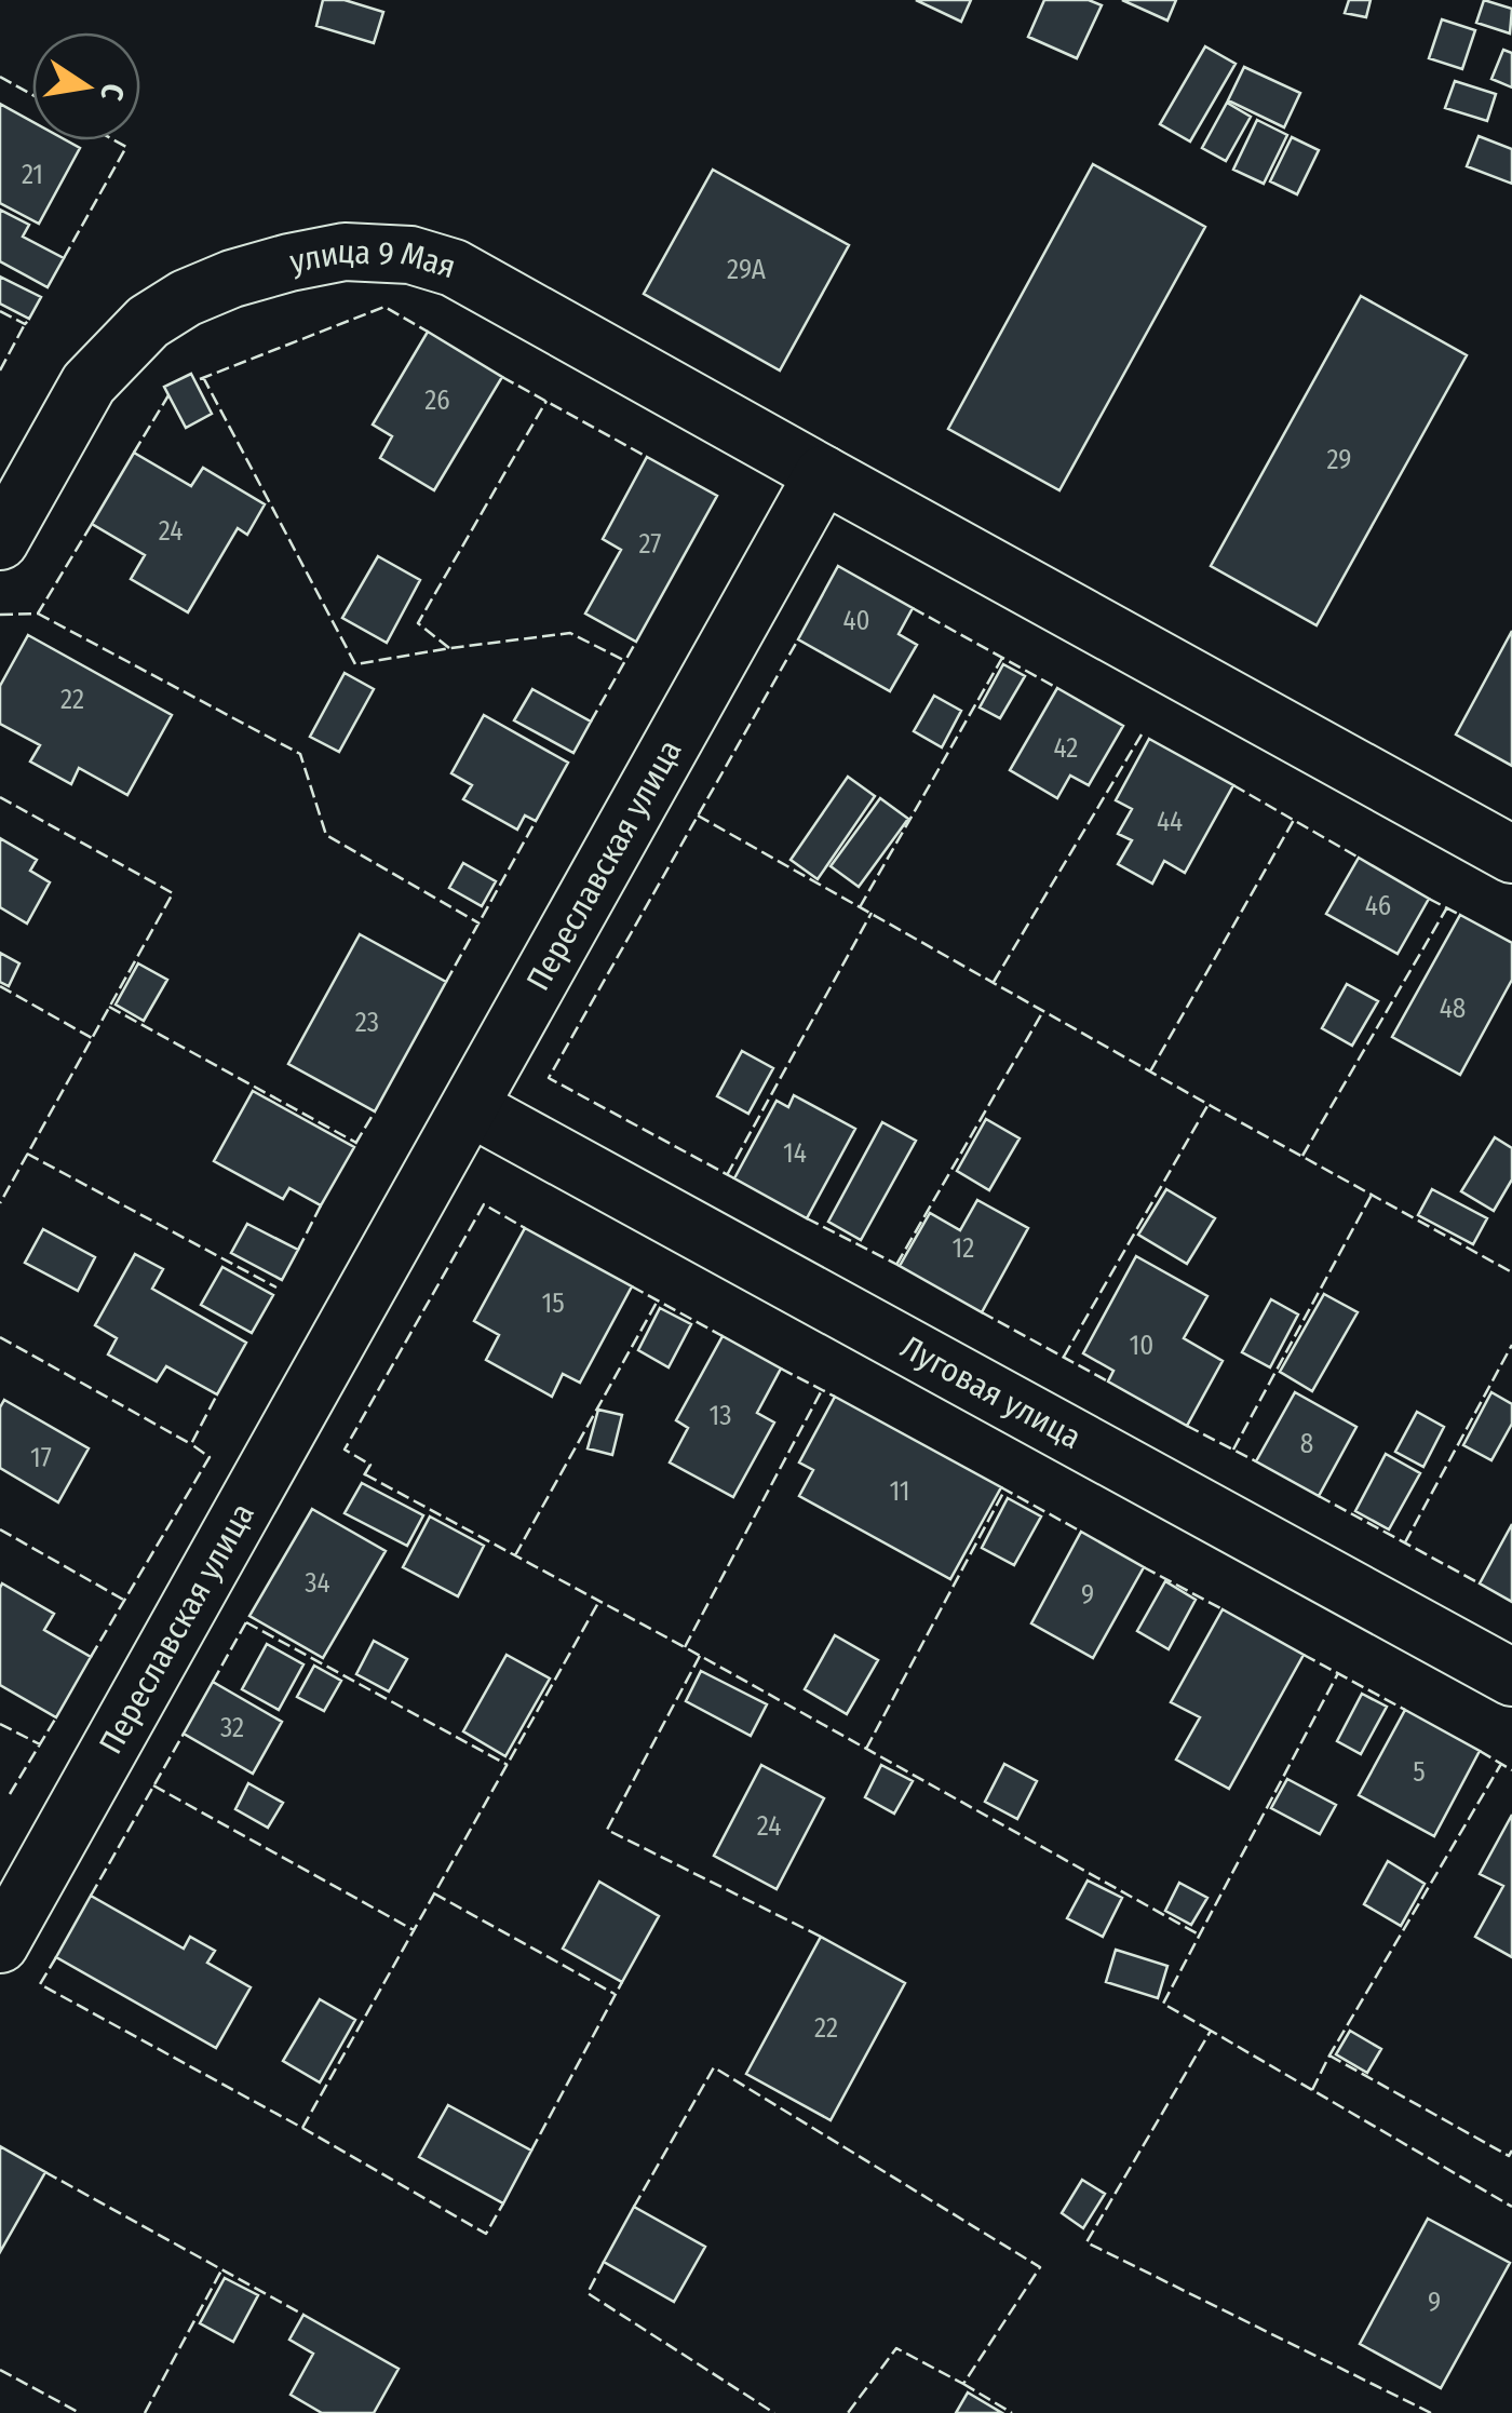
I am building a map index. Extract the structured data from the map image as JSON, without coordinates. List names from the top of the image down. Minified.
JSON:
{"streets":{"street":["улица 9 Мая","Переславская улица","Луговая улица"]},"crossings":[["улица 9 Мая","Переславская улица"],["Переславская улица","Луговая улица"]],"house_numbers":["21","29А","26","29","24","27","40","22","42","44","46","48","23","14","12","15","10","13","8","17","11","34","9","32","5","24","22","9"],"north":"right"}
